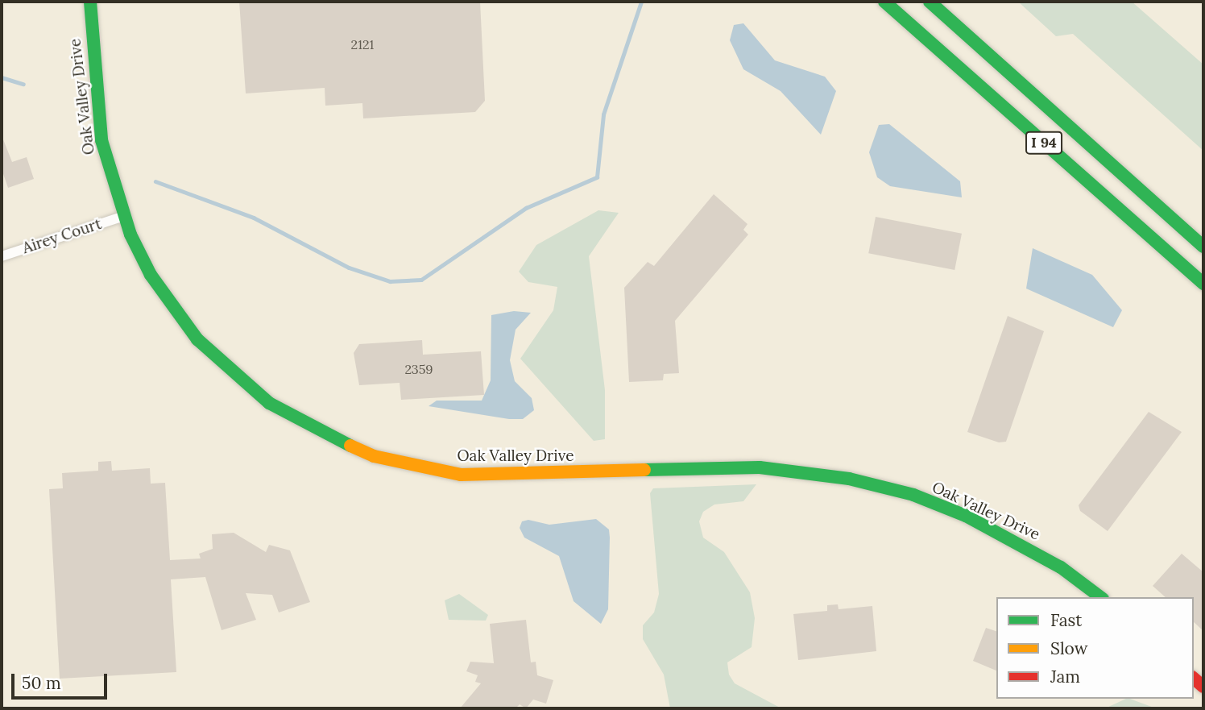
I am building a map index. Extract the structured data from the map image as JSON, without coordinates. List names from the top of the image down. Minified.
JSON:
{"streets":{"main road":["Oak Valley Drive","I 94"],"street":["Airey Court"]},"crossings":[["Oak Valley Drive","Airey Court"]],"house_numbers":["2121","2359"],"legend":["Fast","Slow","Jam"],"scale_bar":"50 m"}
